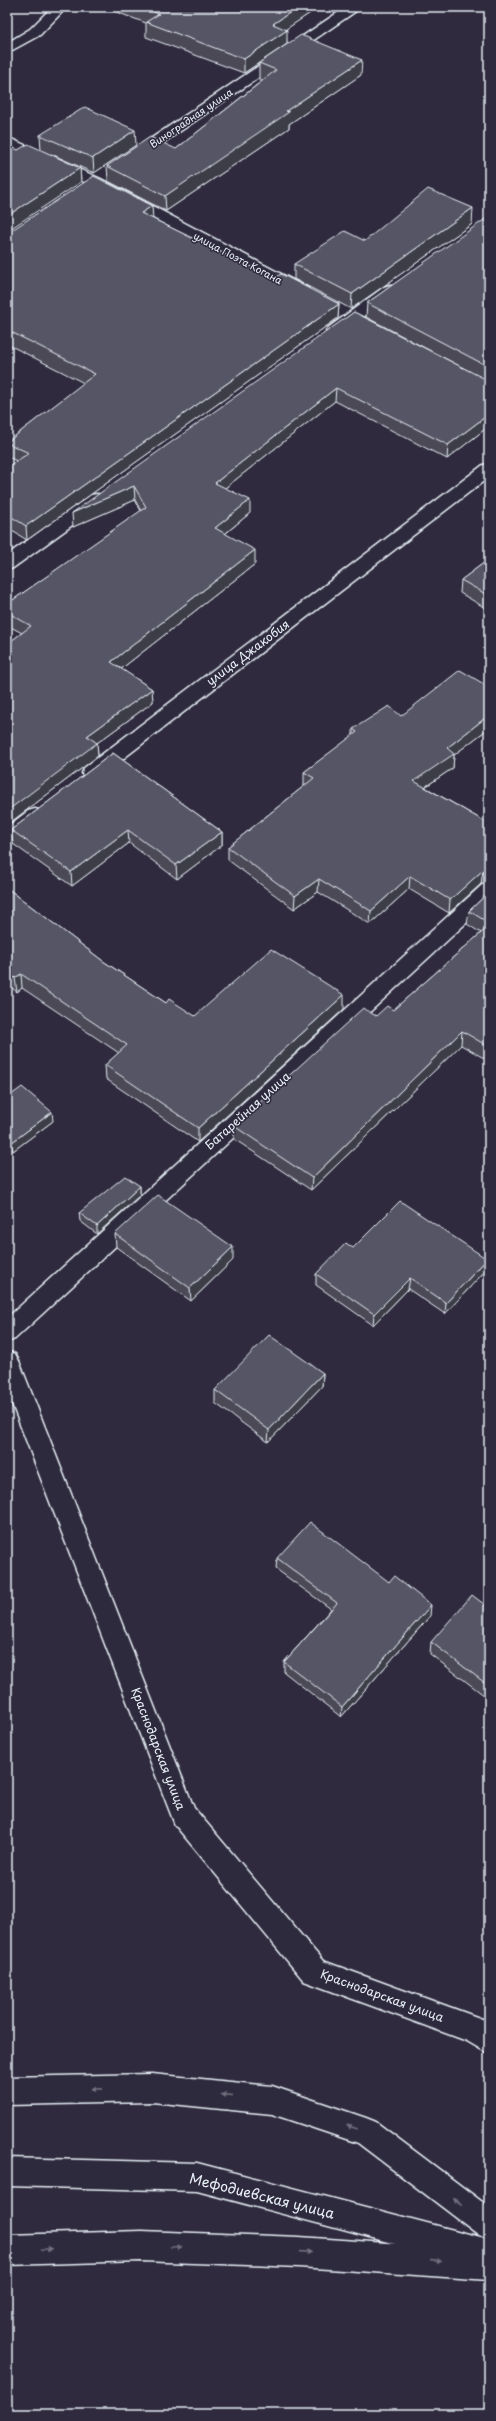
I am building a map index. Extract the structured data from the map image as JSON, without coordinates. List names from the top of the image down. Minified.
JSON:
{"streets":{"street":["Виноградная улица","улица Поэта Когана","улица Джакобия","Батарейная улица","Краснодарская улица","Мефодиевская улица"]}}
